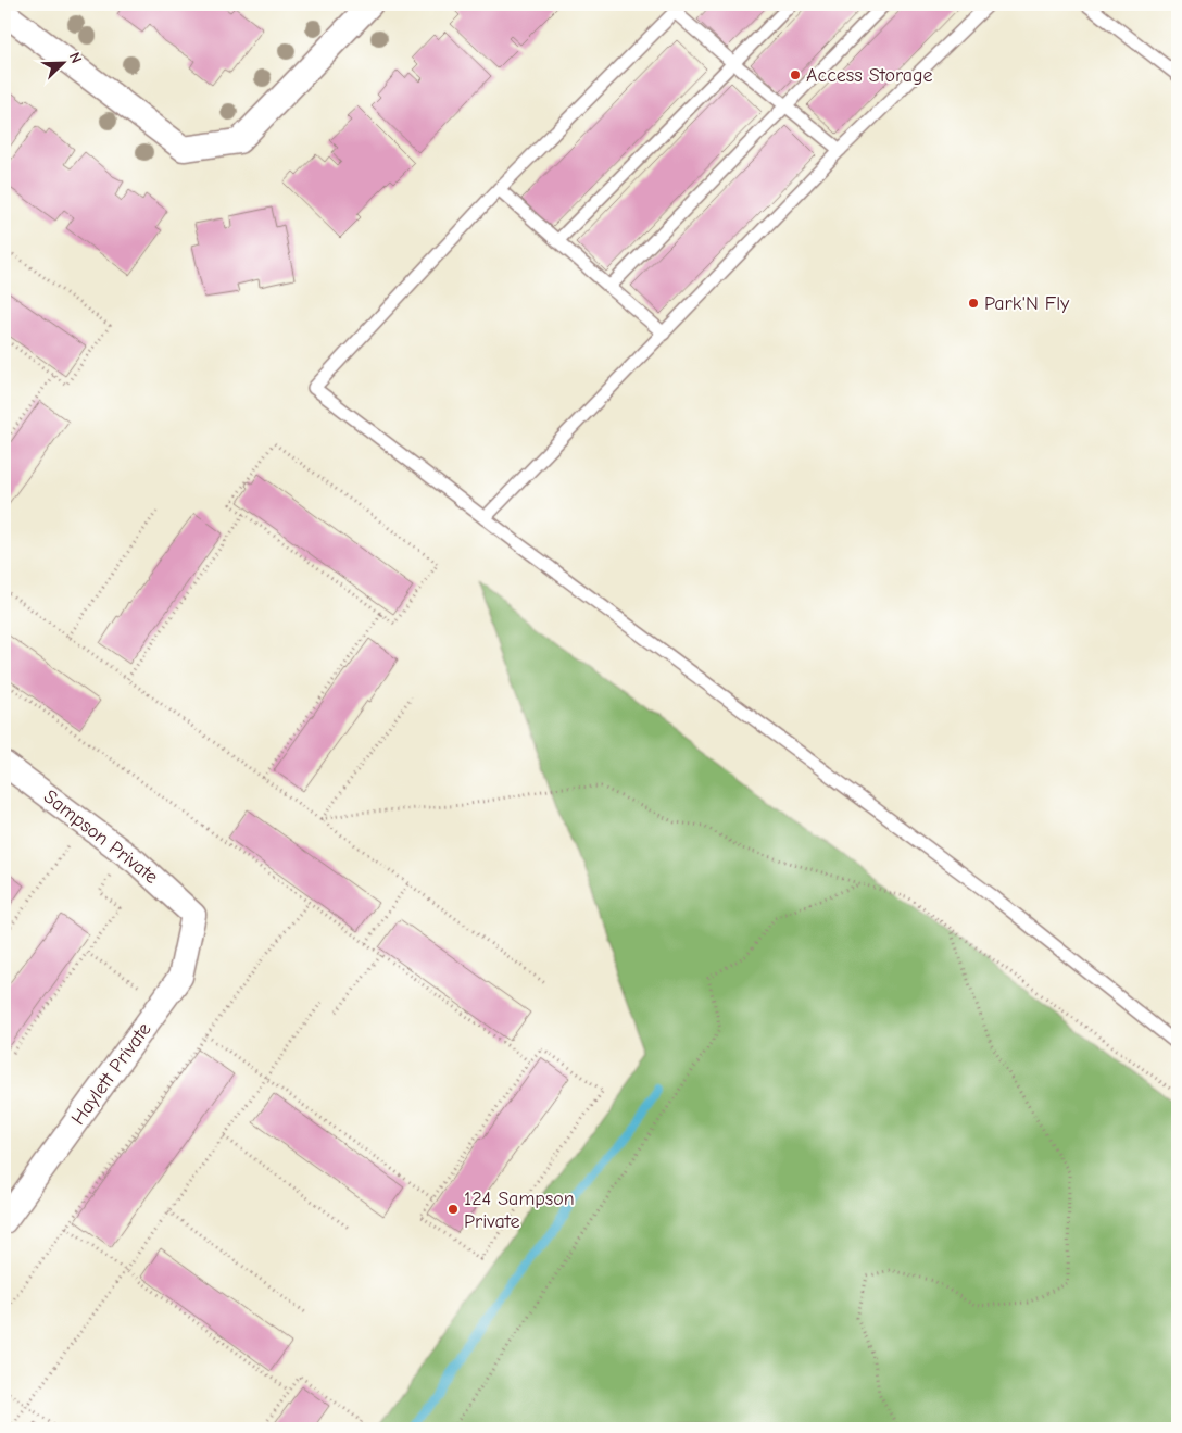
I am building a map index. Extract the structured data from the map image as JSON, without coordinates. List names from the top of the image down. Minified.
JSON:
{"streets":{"street":["Sampson Private","Haylett Private"]},"crossings":[["Sampson Private","Haylett Private"]],"places":["Access Storage","Park'N Fly","124 Sampson Private"],"north":"top right"}
